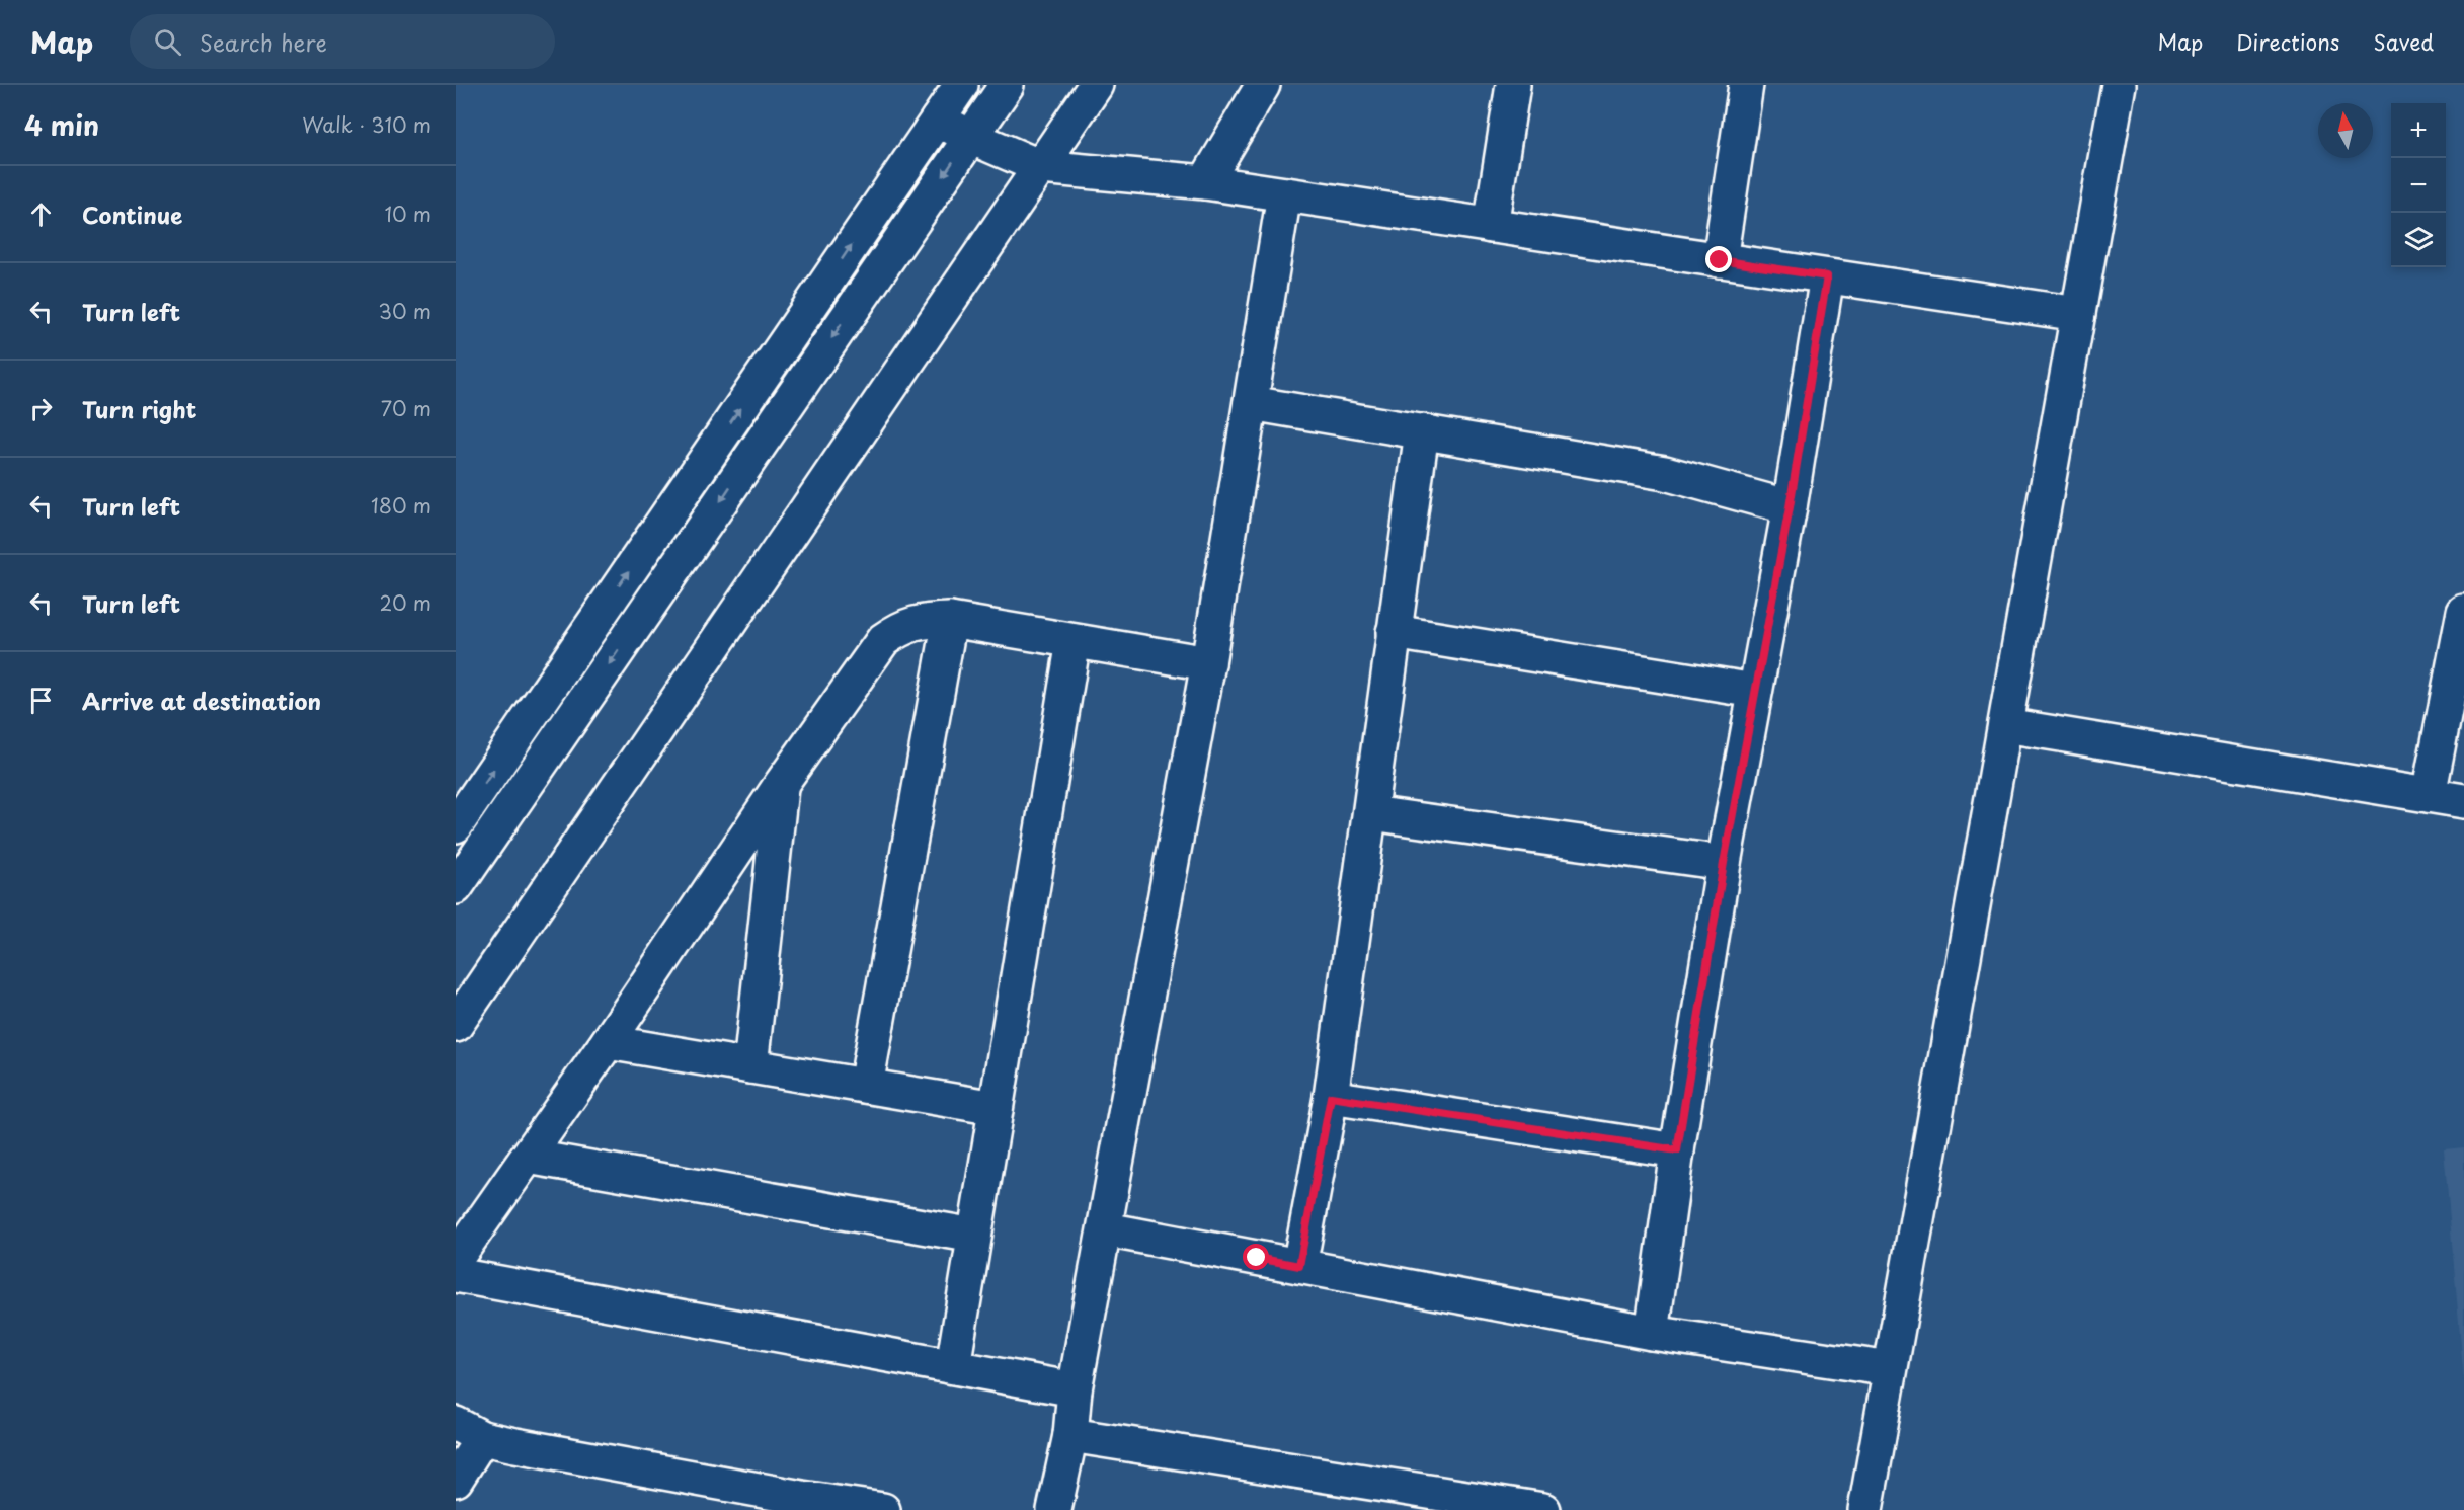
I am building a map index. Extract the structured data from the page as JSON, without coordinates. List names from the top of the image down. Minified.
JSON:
{"north":"top","page":{"header":"Map","search":"Search here","nav":["Map","Directions","Saved"],"heading":["4 min","Walk · 310 m"],"map_buttons":["+","−"],"list":[["Continue","10 m"],["Turn left","30 m"],["Turn right","70 m"],["Turn left","180 m"],["Turn left","20 m"],"Arrive at destination"]}}
